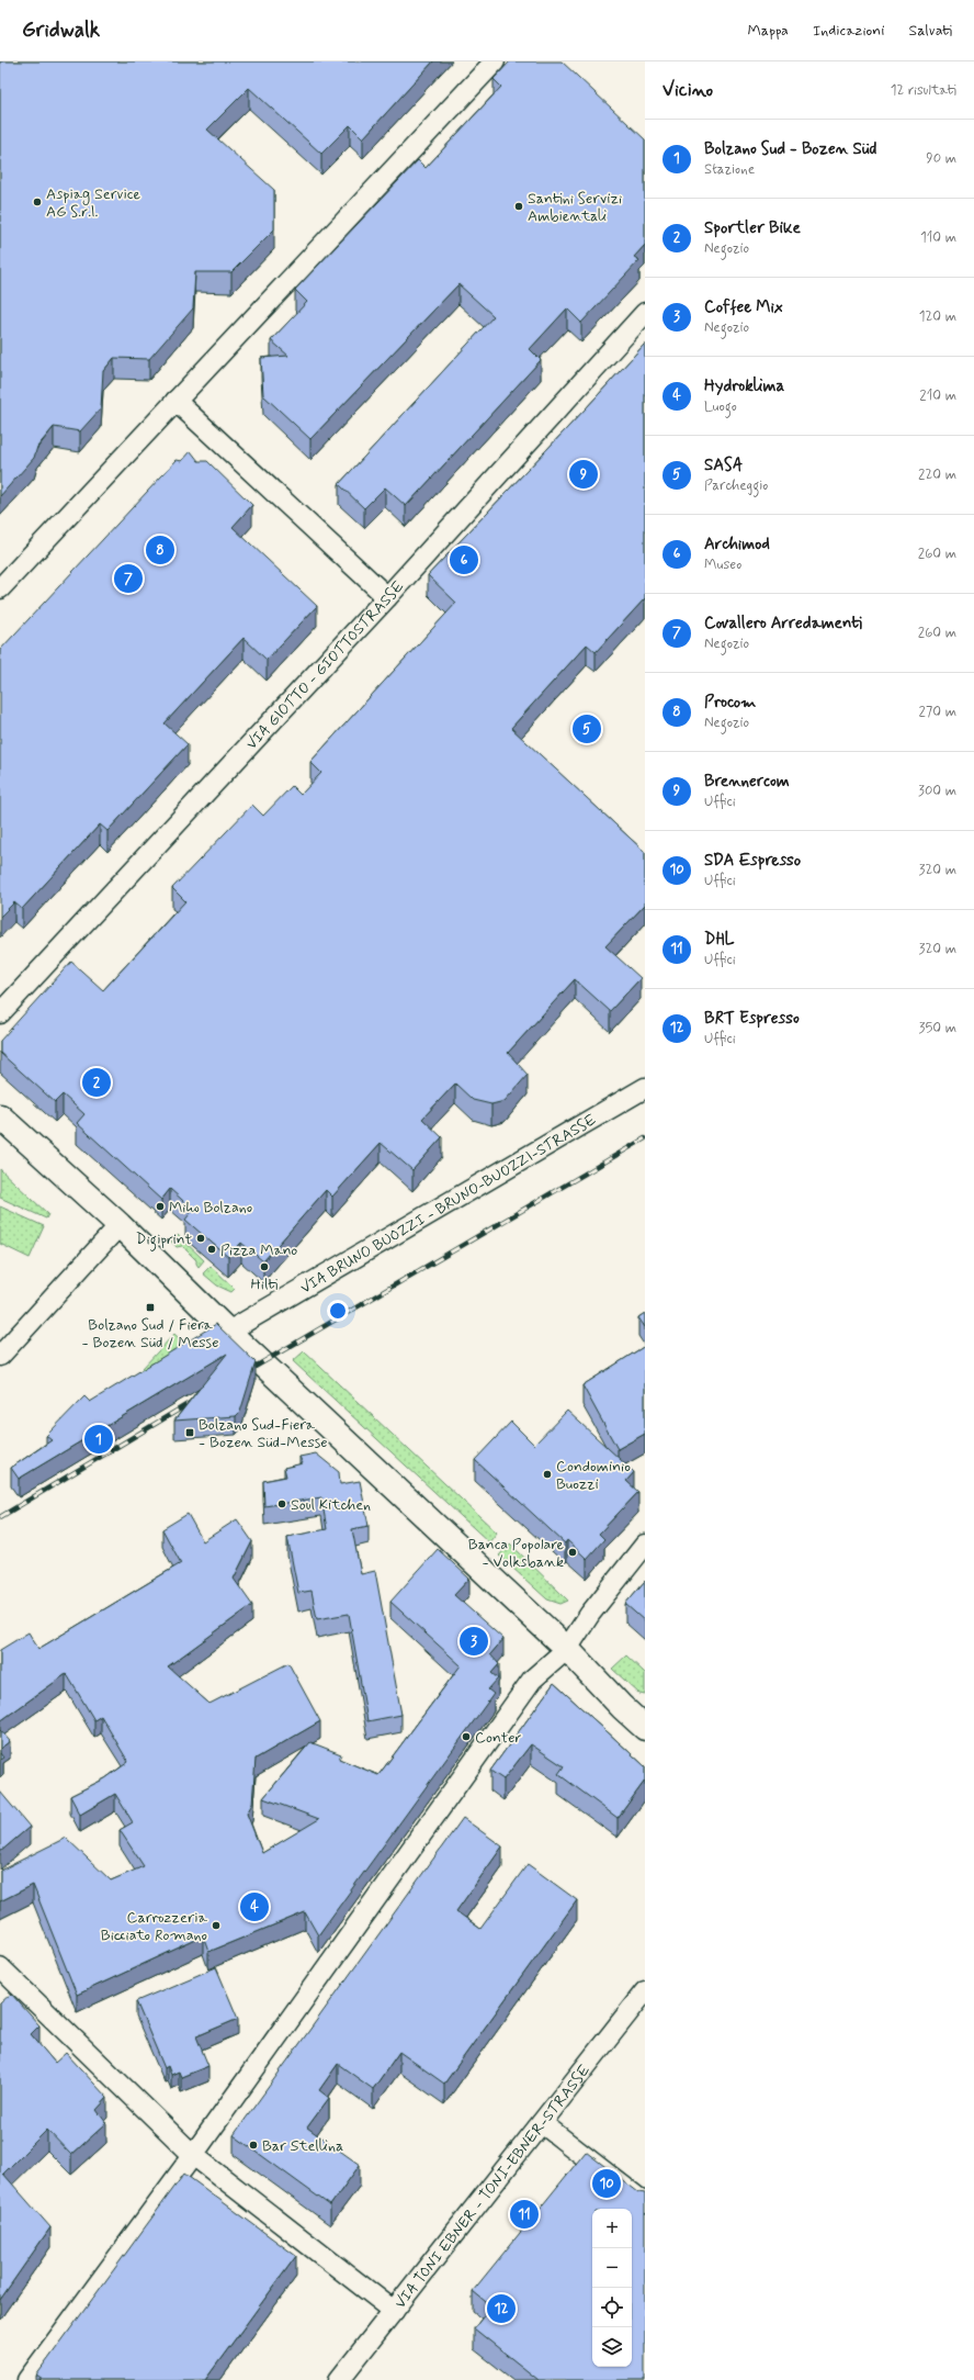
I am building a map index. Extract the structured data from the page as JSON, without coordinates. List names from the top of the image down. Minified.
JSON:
{"streets":{"street":["VIA GIOTTO - GIOTTOSTRASSE","VIA BRUNO BUOZZI - BRUNO-BUOZZI-STRASSE","VIA TONI EBNER - TONI-EBNER-STRASSE"]},"places":{"other":["Aspiag Service AG S.r.l.","Santini Servizi Ambientali","Miho Bolzano","Digiprint","Pizza Mano","Hilti","Condominio Buozzi","Soul Kitchen","Banca Popolare - Volksbank","Conter","Carrozzeria Bicciato Romano","Bar Stellina"],"transit":["Bolzano Sud / Fiera - Bozen Süd / Messe","Bolzano Sud-Fiera - Bozen Süd-Messe"]},"page":{"header":"Gridwalk","nav":["Mappa","Indicazioni","Salvati"],"heading":["Vicino","12 risultati"],"list":[{"mark":"1","name":"Bolzano Sud - Bozen Süd","note":"Stazione","value":"90 m"},{"mark":"2","name":"Sportler Bike","note":"Negozio","value":"110 m"},{"mark":"3","name":"Coffee Mix","note":"Negozio","value":"120 m"},{"mark":"4","name":"Hydroklima","note":"Luogo","value":"210 m"},{"mark":"5","name":"SASA","note":"Parcheggio","value":"220 m"},{"mark":"6","name":"Archimod","note":"Museo","value":"260 m"},{"mark":"7","name":"Covallero Arredamenti","note":"Negozio","value":"260 m"},{"mark":"8","name":"Procom","note":"Negozio","value":"270 m"},{"mark":"9","name":"Brennercom","note":"Uffici","value":"300 m"},{"mark":"10","name":"SDA Espresso","note":"Uffici","value":"320 m"},{"mark":"11","name":"DHL","note":"Uffici","value":"320 m"},{"mark":"12","name":"BRT Espresso","note":"Uffici","value":"350 m"}],"pins":["9","8","6","7","5","2","1","3","4","10","11","12"],"map_buttons":["+","−"]}}
